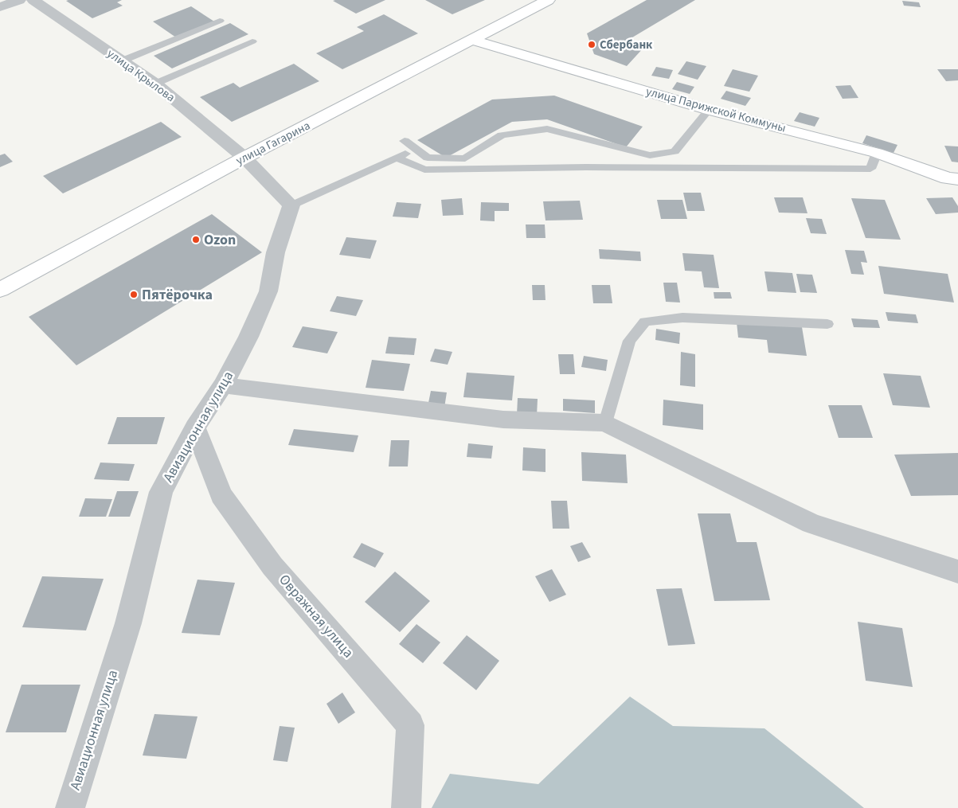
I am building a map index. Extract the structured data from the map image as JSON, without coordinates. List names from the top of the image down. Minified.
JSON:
{"streets":{"main road":["улица Парижской Коммуны","улица Гагарина"],"street":["улица Крылова","Авиационная улица","Овражная улица"]},"crossings":[["улица Крылова","улица Гагарина"],["улица Парижской Коммуны","улица Гагарина"],["Авиационная улица","Овражная улица"]],"places":["Сбербанк","Ozon","Пятёрочка"]}
